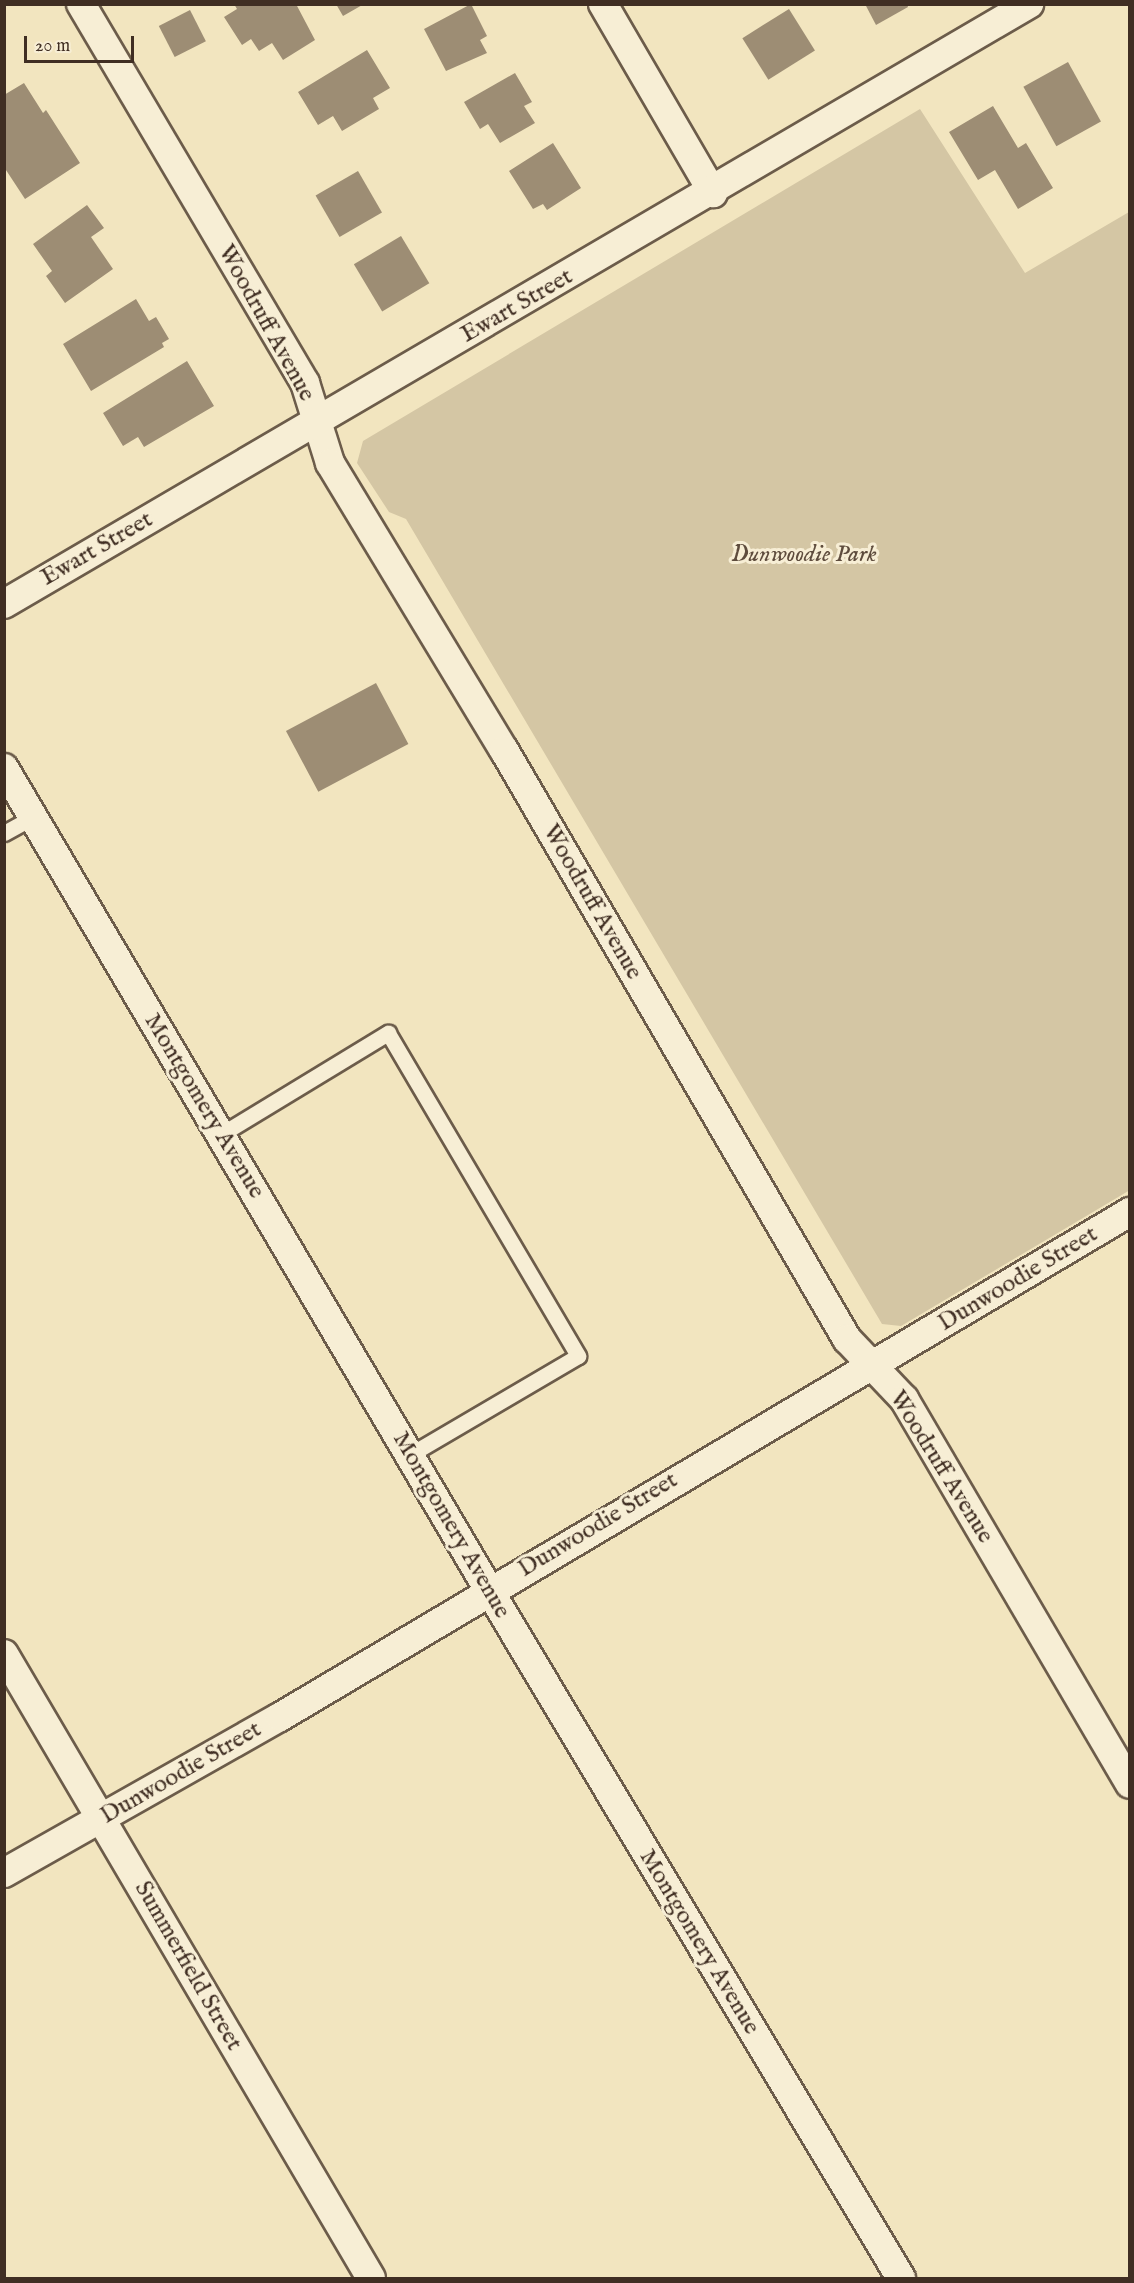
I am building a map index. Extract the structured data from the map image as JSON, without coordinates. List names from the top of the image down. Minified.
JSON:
{"streets":{"street":["Ewart Street","Woodruff Avenue","Montgomery Avenue","Dunwoodie Street","Summerfield Street"]},"crossings":[["Ewart Street","Woodruff Avenue"],["Woodruff Avenue","Dunwoodie Street"],["Montgomery Avenue","Dunwoodie Street"],["Dunwoodie Street","Summerfield Street"]],"parks":["Dunwoodie Park"],"scale_bar":"20 m"}
